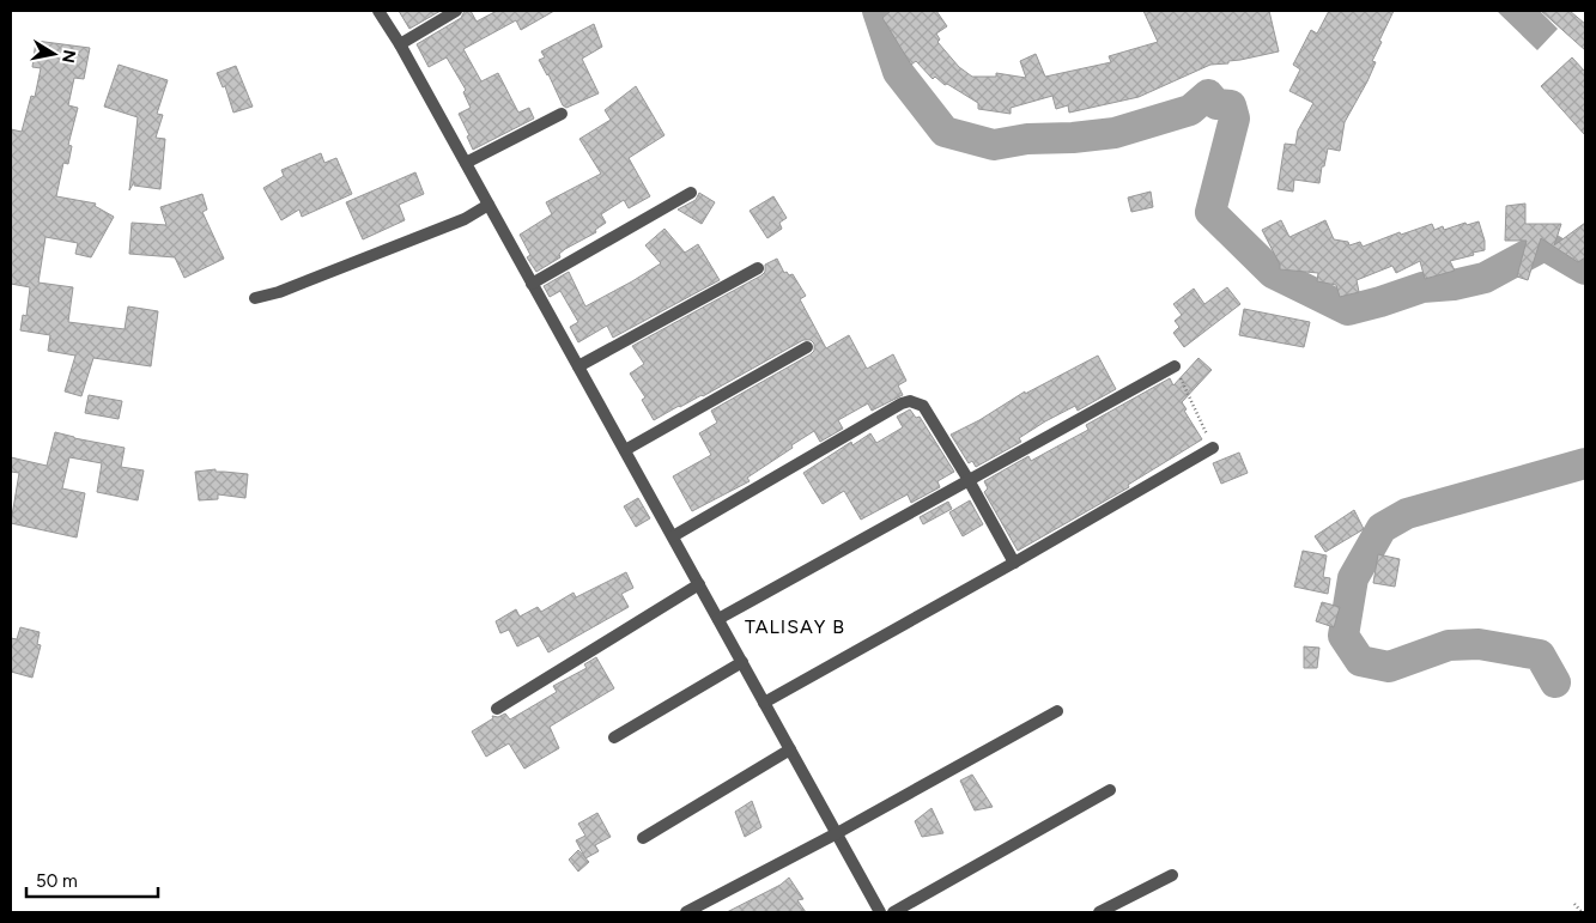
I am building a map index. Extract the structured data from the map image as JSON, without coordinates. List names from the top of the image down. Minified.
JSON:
{"districts":["TALISAY B"],"scale_bar":"50 m","north":"right"}
